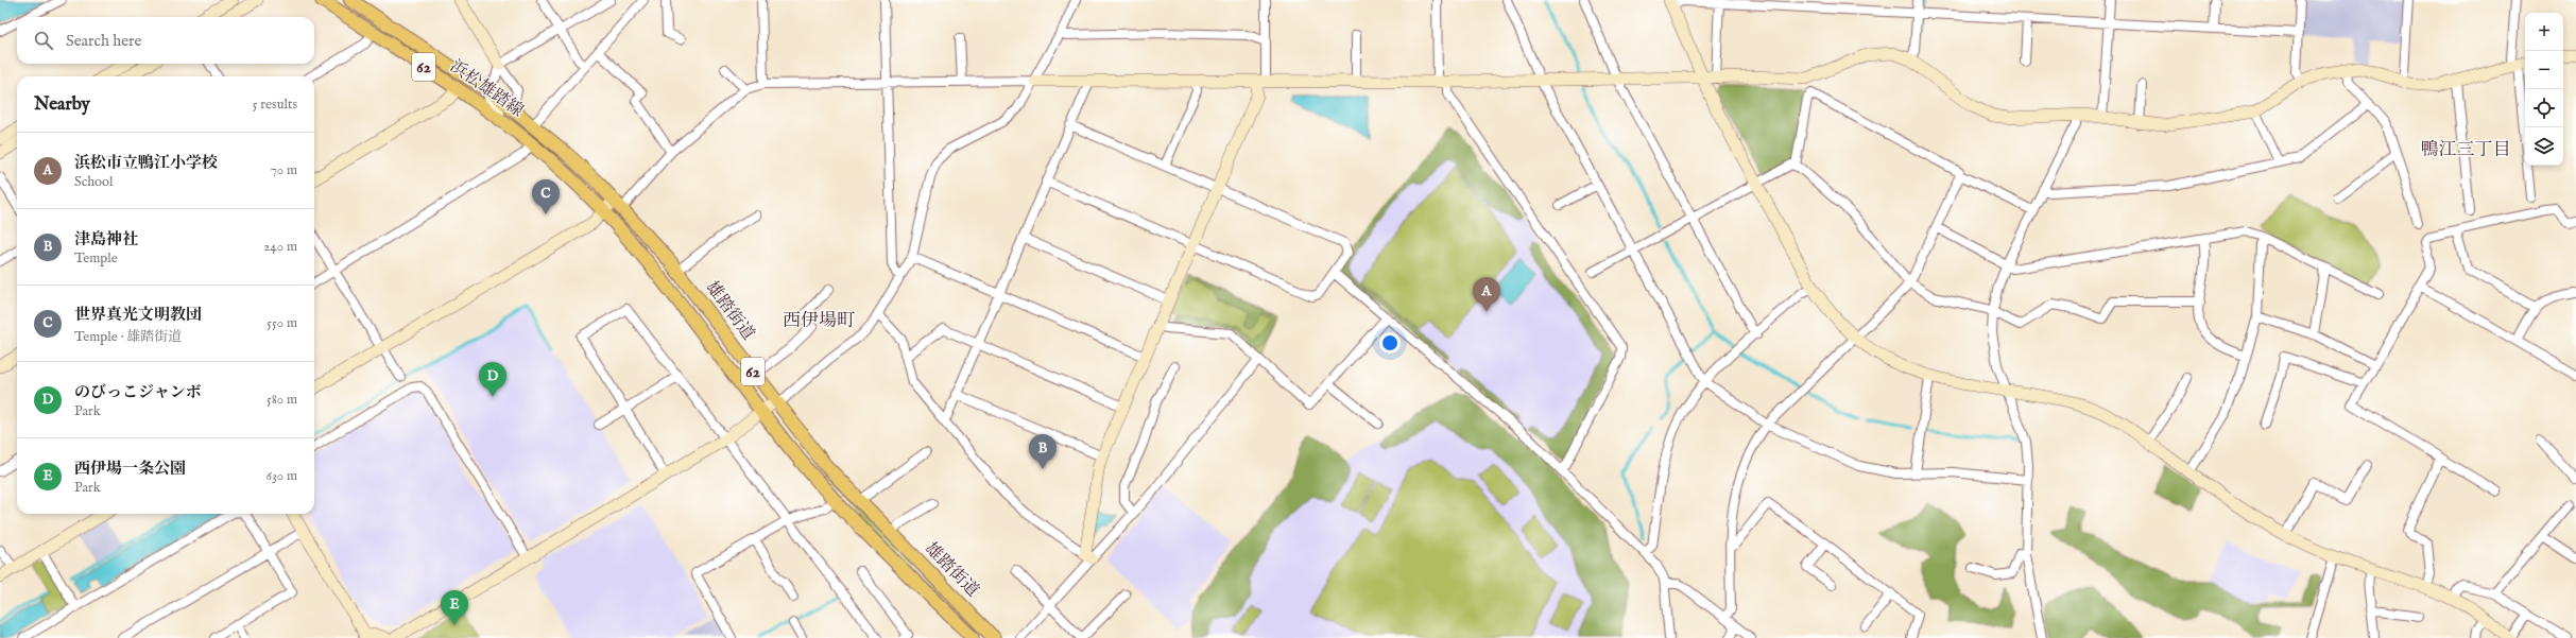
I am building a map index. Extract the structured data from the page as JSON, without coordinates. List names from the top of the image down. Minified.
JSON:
{"streets":{"main road":["62","浜松雄踏線","雄踏街道"]},"crossings":[["浜松雄踏線","雄踏街道"]],"districts":["鴨江三丁目","西伊場町"],"page":{"map_buttons":["+","−"],"search":"Search here","heading":["Nearby","5 results"],"list":[{"mark":"A","name":"浜松市立鴨江小学校","note":"School","value":"70 m"},{"mark":"B","name":"津島神社","note":"Temple","value":"240 m"},{"mark":"C","name":"世界真光文明教団","note":"Temple · 雄踏街道","value":"550 m"},{"mark":"D","name":"のびっこジャンボ","note":"Park","value":"580 m"},{"mark":"E","name":"西伊場一条公園","note":"Park","value":"630 m"}],"pins":["C","A","D","B","E"]}}
